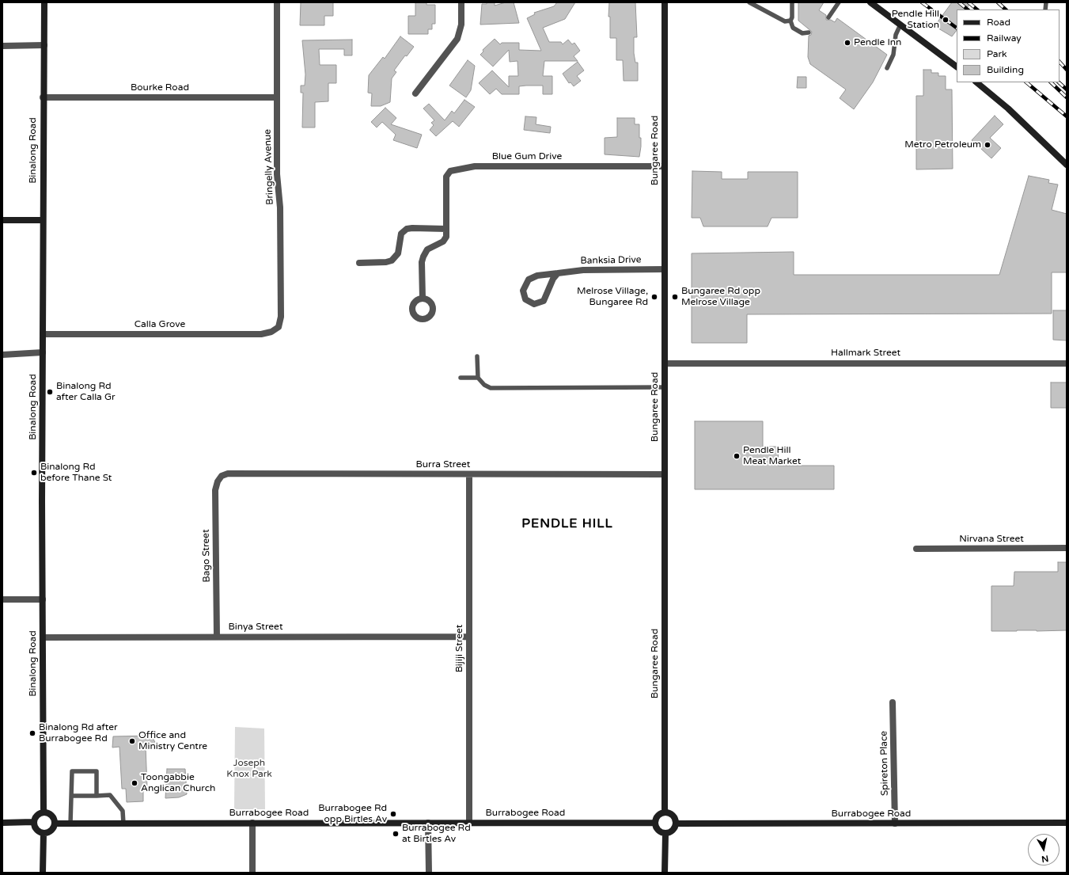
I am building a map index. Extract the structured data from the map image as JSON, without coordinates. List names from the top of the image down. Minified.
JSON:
{"streets":{"street":["Bourke Road","Binalong Road","Bungaree Road","Blue Gum Drive","Bringelly Avenue","Banksia Drive","Calla Grove","Hallmark Street","Burra Street","Nirvana Street","Bago Street","Binya Street","Bijiji Street","Spireton Place","Burrabogee Road"]},"crossings":[["Bourke Road","Binalong Road"],["Bourke Road","Bringelly Avenue"],["Binalong Road","Calla Grove"],["Binalong Road","Binya Street"],["Binalong Road","Burrabogee Road"],["Bungaree Road","Blue Gum Drive"],["Bungaree Road","Banksia Drive"],["Bungaree Road","Hallmark Street"],["Bungaree Road","Burra Street"],["Bungaree Road","Burrabogee Road"],["Bringelly Avenue","Calla Grove"],["Burra Street","Bago Street"],["Burra Street","Bijiji Street"],["Bago Street","Binya Street"],["Binya Street","Bijiji Street"],["Bijiji Street","Burrabogee Road"],["Spireton Place","Burrabogee Road"]],"districts":["PENDLE HILL"],"parks":["Joseph Knox Park"],"places":["Pendle Hill Station","Pendle Inn","Metro Petroleum","Melrose Village, Bungaree Rd","Bungaree Rd opp Melrose Village","Binalong Rd after Calla Gr","Pendle Hill Meat Market","Binalong Rd before Thane St","Binalong Rd after Burrabogee Rd","Office and Ministry Centre","Toongabbie Anglican Church","Burrabogee Rd opp Birtles Av","Burrabogee Rd at Birtles Av"],"legend":["Road","Railway","Park","Building"],"north":"bottom"}
